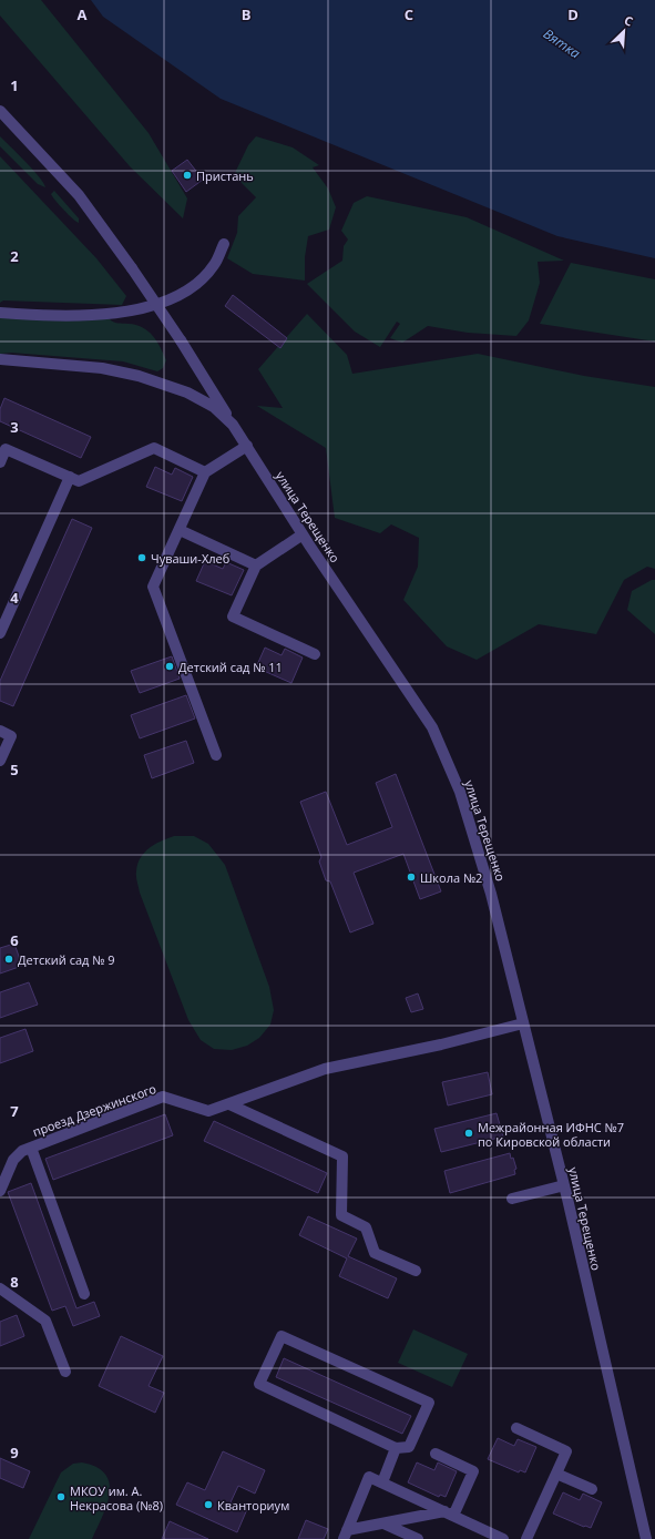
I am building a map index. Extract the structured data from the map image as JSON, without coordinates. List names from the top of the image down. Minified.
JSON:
{"streets":{"street":["улица Терещенко","проезд Дзержинского"]},"crossings":[["улица Терещенко","проезд Дзержинского"]],"water":["Вятка"],"places":["Пристань","Чуваши-Хлеб","Детский сад № 11","Школа №2","Детский сад № 9","Межрайонная ИФНС №7 по Кировской области","МКОУ им. А. Некрасова (№8)","Кванториум"],"north":"top right","grid":{"columns":["A","B","C","D"],"rows":["1","2","3","4","5","6","7","8","9"]}}
